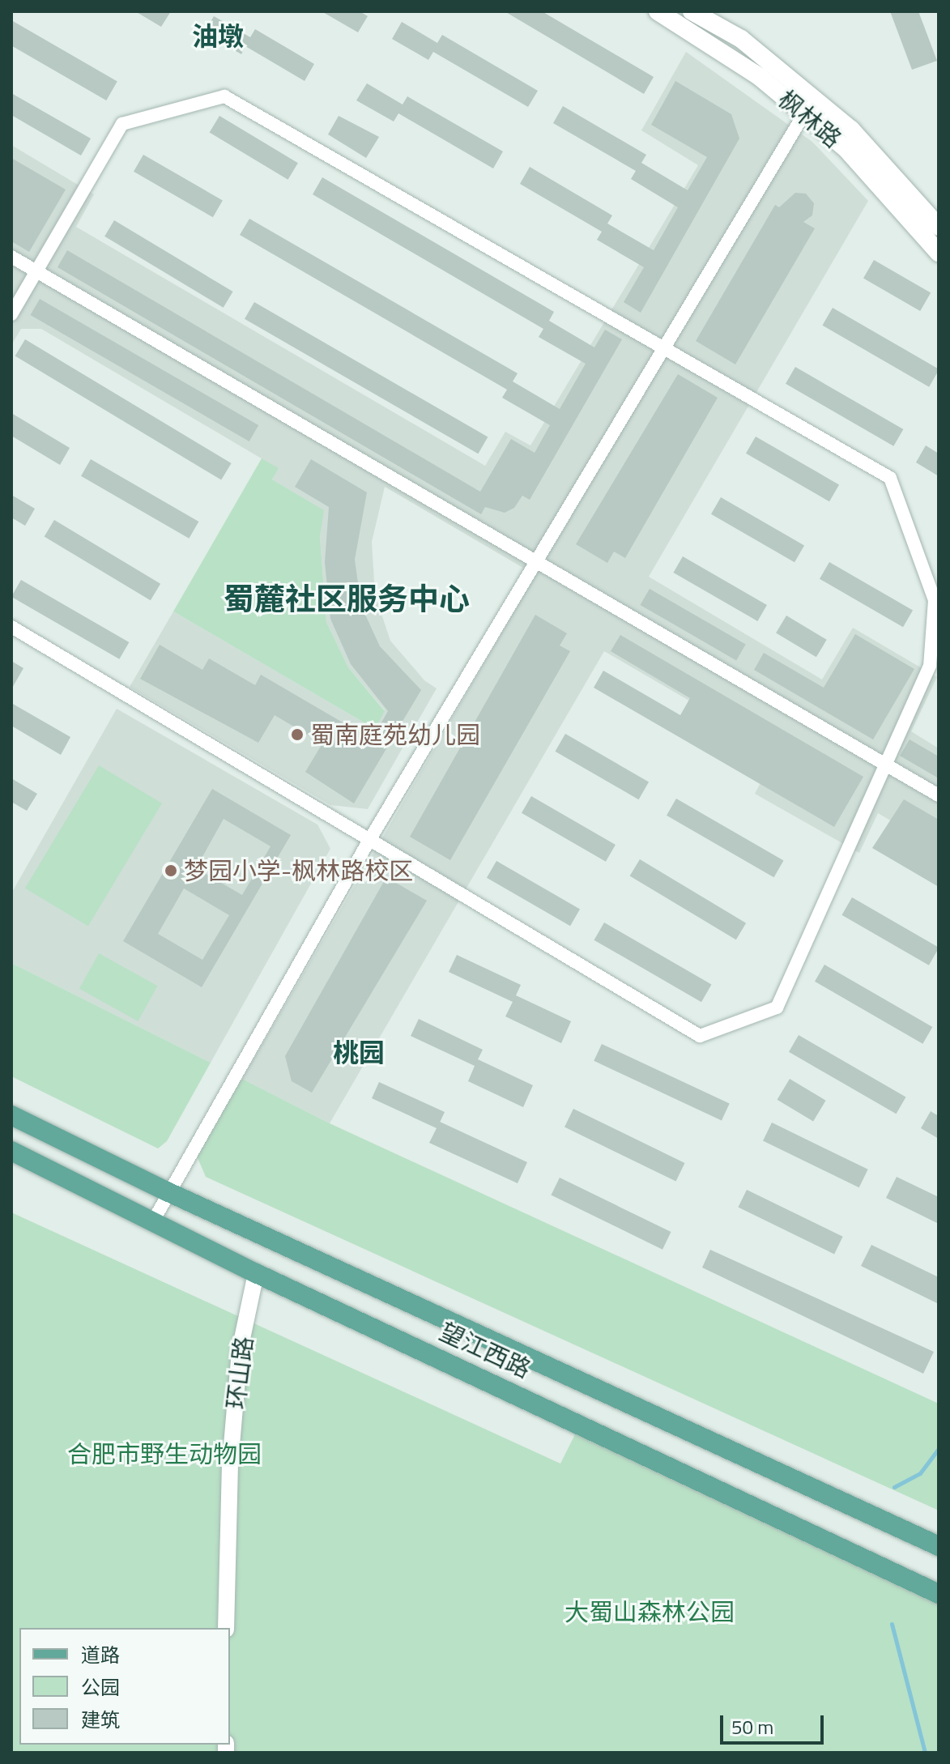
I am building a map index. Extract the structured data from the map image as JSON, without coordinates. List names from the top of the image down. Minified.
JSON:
{"streets":{"main road":["枫林路","望江西路"],"street":["环山路"]},"crossings":[["望江西路","环山路"]],"districts":["油墩","蜀麓社区服务中心","桃园"],"parks":["合肥市野生动物园","大蜀山森林公园"],"places":["蜀南庭苑幼儿园","梦园小学-枫林路校区"],"legend":["道路","公园","建筑"],"scale_bar":"50 m"}
